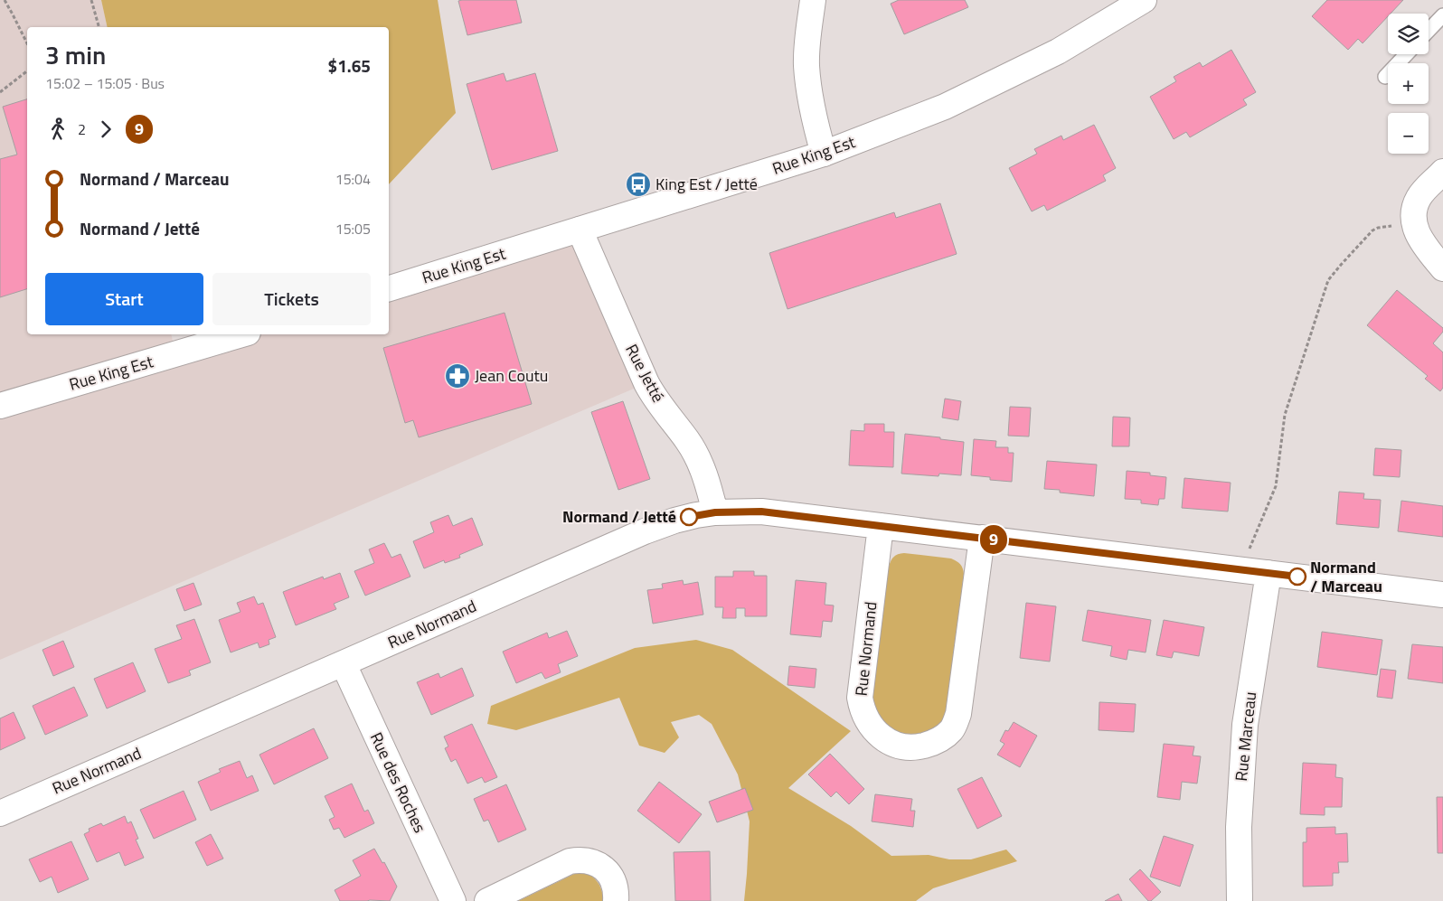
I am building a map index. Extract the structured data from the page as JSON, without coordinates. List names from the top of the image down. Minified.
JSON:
{"streets":{"street":["Rue King Est","Rue Jetté","Rue Normand","Rue Marceau","Rue des Roches"]},"crossings":[["Rue King Est","Rue Jetté"],["Rue Jetté","Rue Normand"],["Rue Normand","Rue Marceau"],["Rue Normand","Rue des Roches"]],"places":{"bus stop":["King Est / Jetté"],"pharmacy":["Jean Coutu"],"other":["Normand / Jetté","Normand / Marceau"]},"lines":["bus line 9"],"page":{"on_map":"9","map_buttons":["+","−"],"heading":["3 min","15:02 – 15:05 · Bus","$1.65"],"legs":["2","9"],"list":[{"name":"Normand / Marceau","value":"15:04"},{"name":"Normand / Jetté","value":"15:05"}],"buttons":["Start","Tickets"]}}
